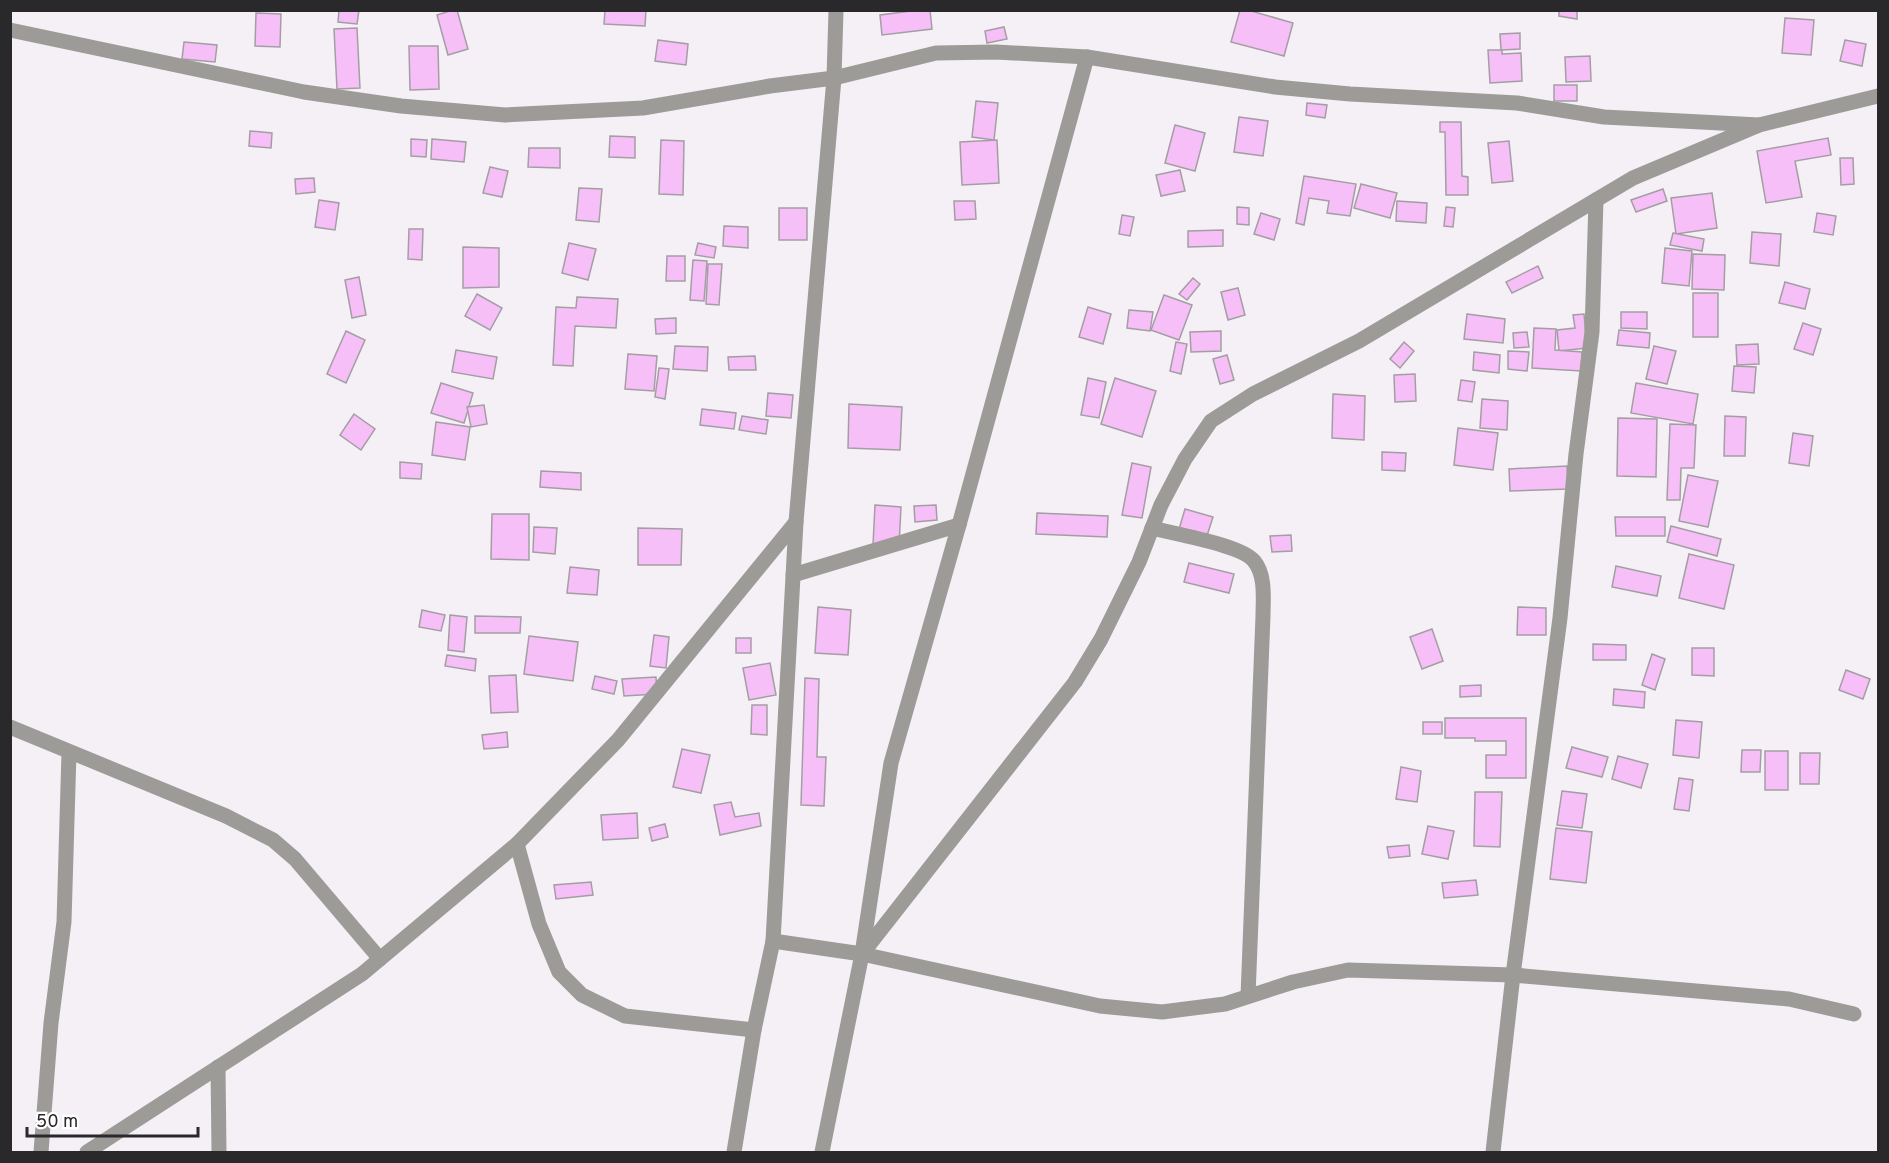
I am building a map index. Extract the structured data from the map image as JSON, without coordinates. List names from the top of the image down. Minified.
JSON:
{"scale_bar":"50 m"}
